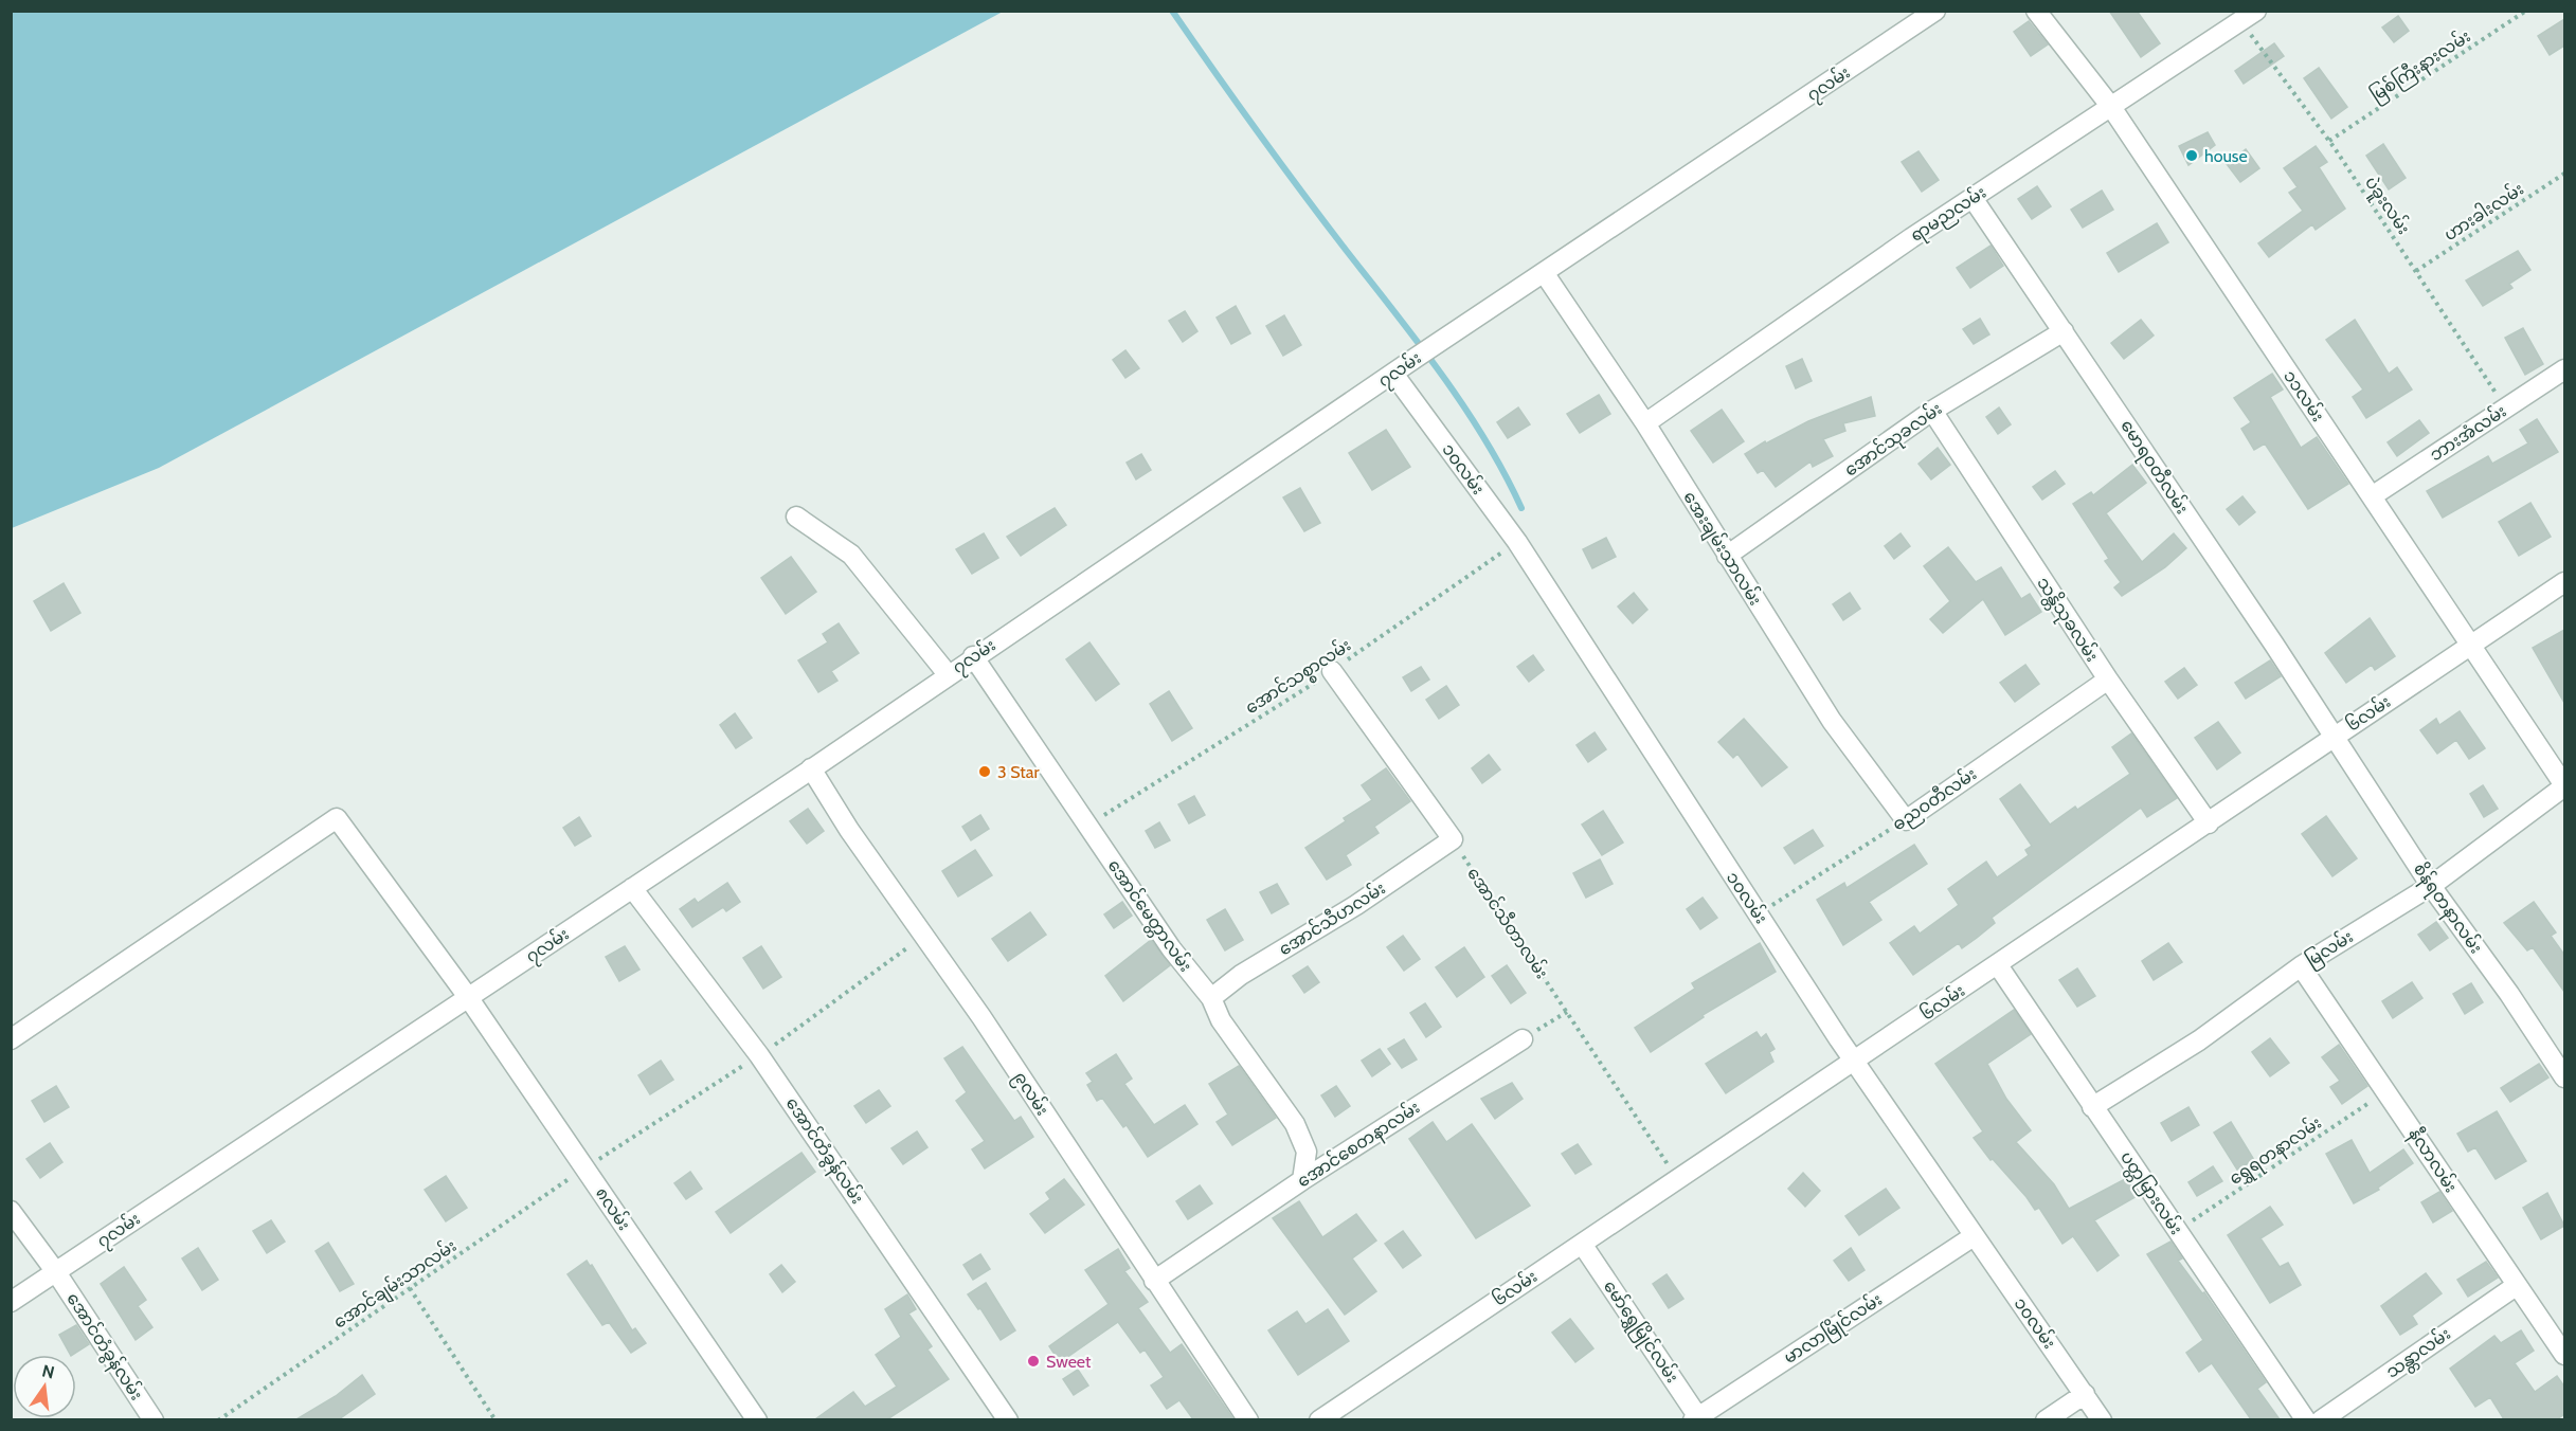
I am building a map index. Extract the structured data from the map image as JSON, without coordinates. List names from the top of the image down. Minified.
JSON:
{"streets":{"street":["၇လမ်း","ရာမညလမ်း","၁၁လမ်း","ဘားအံလမ်း","အောင်သုခလမ်း","မောရဝတီလမ်း","၁၀လမ်း","အေးချမ်းသာလမ်း","သန္တိသုခလမ်း","၆လမ်း","ဓညဝတီလမ်း","စိန်ရတနာလမ်း","အောင်မေတ္တာလမ်း","အောင်သီဟလမ်း","မြလမ်း","၉လမ်း","အောင်စေတနာလမ်း","အောင်တံခွန်လမ်း","နီလာလမ်း","ပတ္တမြားလမ်း","၈လမ်း","မာလာမြိုင်လမ်း","မော်ရွှေမြိုင်လမ်း","သန္တာလမ်း"],"path":["မြစ်ကြီးနားလမ်း","ပဲခူးလမ်း","ဟားခါးလမ်း","အောင်သစ္စာလမ်း","အောင်သီတာလမ်း","ရွှေရတနာလမ်း","အောင်ချမ်းသာလမ်း"]},"crossings":[["မြစ်ကြီးနားလမ်း","ပဲခူးလမ်း"],["၇လမ်း","၁၀လမ်း"],["၇လမ်း","အေးချမ်းသာလမ်း"],["၇လမ်း","အောင်မေတ္တာလမ်း"],["၇လမ်း","၉လမ်း"],["၇လမ်း","အောင်တံခွန်လမ်း"],["၇လမ်း","၈လမ်း"],["ပဲခူးလမ်း","ဟားခါးလမ်း"],["ပဲခူးလမ်း","ရာမညလမ်း"],["ပဲခူးလမ်း","ဘားအံလမ်း"],["ရာမညလမ်း","၁၁လမ်း"],["ရာမညလမ်း","မောရဝတီလမ်း"],["ရာမညလမ်း","အေးချမ်းသာလမ်း"],["၁၁လမ်း","ဘားအံလမ်း"],["၁၁လမ်း","၆လမ်း"],["၁၁လမ်း","မြလမ်း"],["အောင်သုခလမ်း","မောရဝတီလမ်း"],["အောင်သုခလမ်း","အေးချမ်းသာလမ်း"],["အောင်သုခလမ်း","သန္တိသုခလမ်း"],["မောရဝတီလမ်း","၆လမ်း"],["မောရဝတီလမ်း","စိန်ရတနာလမ်း"],["၁၀လမ်း","အောင်သစ္စာလမ်း"],["၁၀လမ်း","၆လမ်း"],["၁၀လမ်း","ဓညဝတီလမ်း"],["၁၀လမ်း","မာလာမြိုင်လမ်း"],["အေးချမ်းသာလမ်း","ဓညဝတီလမ်း"],["သန္တိသုခလမ်း","၆လမ်း"],["သန္တိသုခလမ်း","ဓညဝတီလမ်း"],["အောင်သစ္စာလမ်း","အောင်မေတ္တာလမ်း"],["၆လမ်း","စိန်ရတနာလမ်း"],["၆လမ်း","အောင်သီတာလမ်း"],["၆လမ်း","ပတ္တမြားလမ်း"],["၆လမ်း","မော်ရွှေမြိုင်လမ်း"],["စိန်ရတနာလမ်း","မြလမ်း"],["အောင်မေတ္တာလမ်း","အောင်သီဟလမ်း"],["အောင်မေတ္တာလမ်း","အောင်စေတနာလမ်း"],["အောင်သီဟလမ်း","အောင်သီတာလမ်း"],["မြလမ်း","နီလာလမ်း"],["မြလမ်း","ပတ္တမြားလမ်း"],["၉လမ်း","အောင်စေတနာလမ်း"],["ရွှေရတနာလမ်း","နီလာလမ်း"],["ရွှေရတနာလမ်း","ပတ္တမြားလမ်း"],["နီလာလမ်း","သန္တာလမ်း"],["၈လမ်း","အောင်ချမ်းသာလမ်း"],["မာလာမြိုင်လမ်း","မော်ရွှေမြိုင်လမ်း"]],"places":["house","3 Star","Sweet"],"north":"top"}
